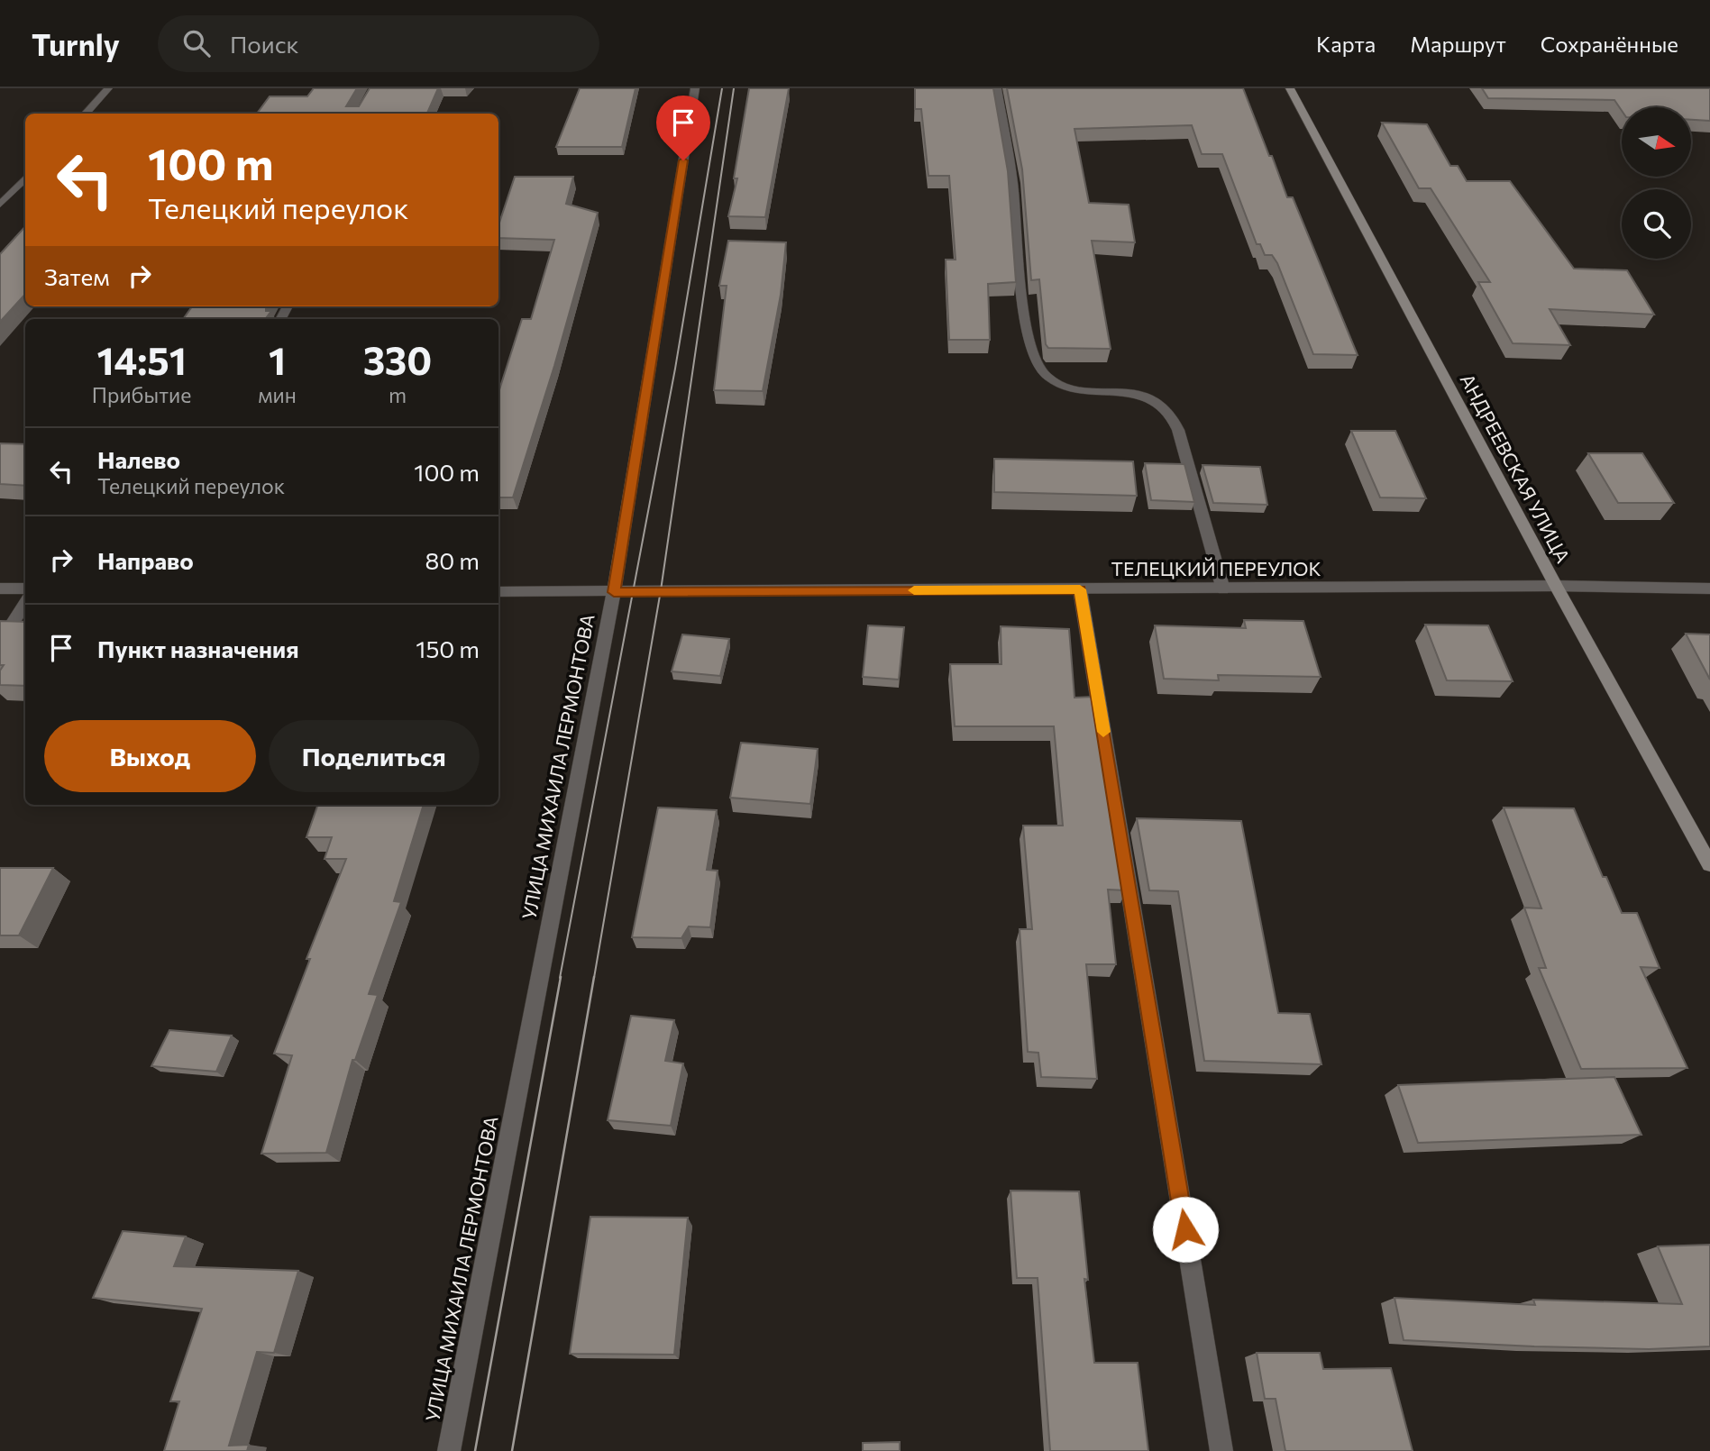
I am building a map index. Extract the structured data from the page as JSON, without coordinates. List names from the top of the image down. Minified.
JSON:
{"streets":{"street":["АНДРЕЕВСКАЯ УЛИЦА","ТЕЛЕЦКИЙ ПЕРЕУЛОК","УЛИЦА МИХАИЛА ЛЕРМОНТОВА"]},"crossings":[["АНДРЕЕВСКАЯ УЛИЦА","ТЕЛЕЦКИЙ ПЕРЕУЛОК"],["ТЕЛЕЦКИЙ ПЕРЕУЛОК","УЛИЦА МИХАИЛА ЛЕРМОНТОВА"]],"north":"right","page":{"header":"Turnly","search":"Поиск","nav":["Карта","Маршрут","Сохранённые"],"turn":["100 m","Телецкий переулок"],"then":"Затем","eta":["14:51","Прибытие","1","мин","330","m"],"list":[{"name":"Налево","note":"Телецкий переулок","value":"100 m"},{"name":"Направо","value":"80 m"},{"name":"Пункт назначения","value":"150 m"}],"buttons":["Выход","Поделиться"]}}
